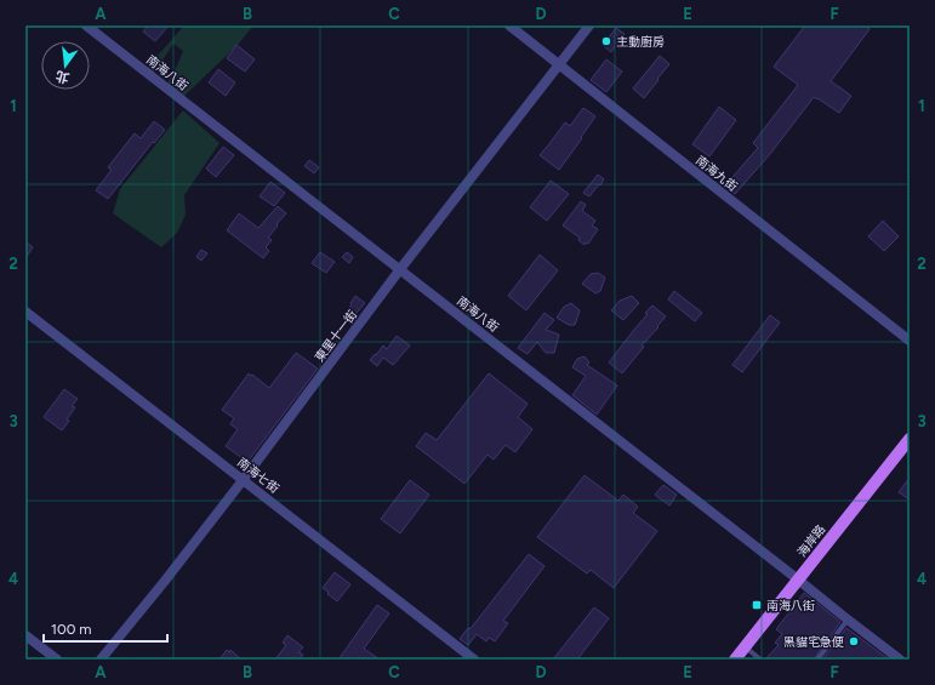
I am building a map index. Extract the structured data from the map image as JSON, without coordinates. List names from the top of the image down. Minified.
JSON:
{"streets":{"main road":["海岸路"],"street":["南海八街","南海九街","東里十一街","南海七街"]},"crossings":[["南海八街","東里十一街"],["南海八街","海岸路"],["南海九街","東里十一街"],["東里十一街","南海七街"]],"places":{"other":["主動廚房","黑貓宅急便"],"transit":["南海八街"]},"scale_bar":"100 m","north":"bottom","grid":{"columns":["A","B","C","D","E","F"],"rows":["1","2","3","4"]}}
